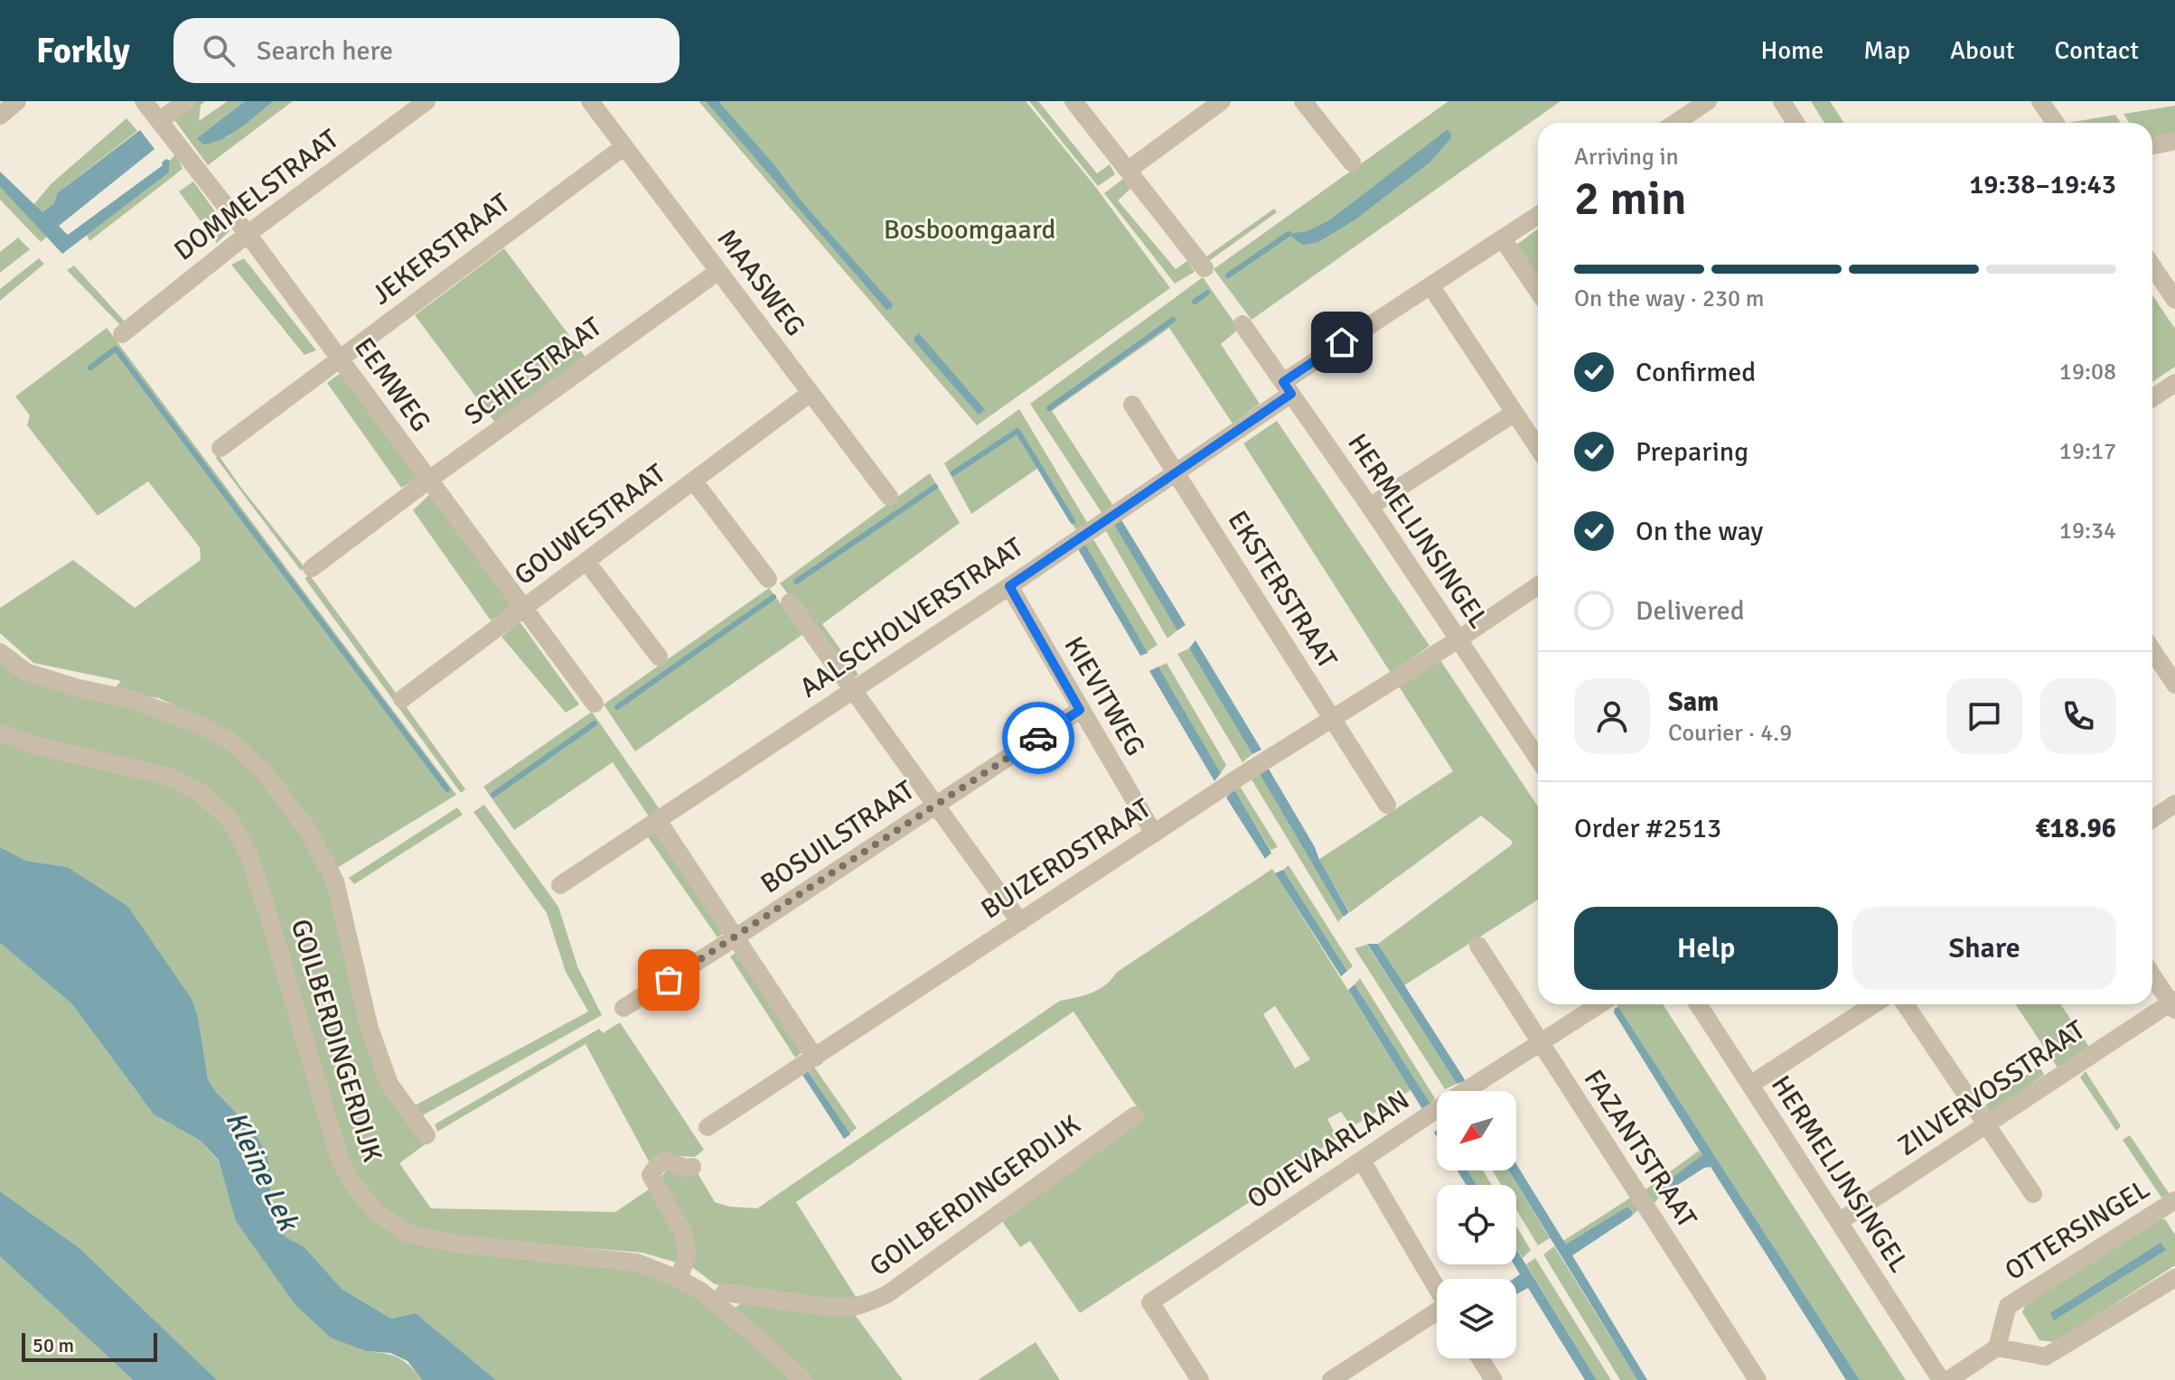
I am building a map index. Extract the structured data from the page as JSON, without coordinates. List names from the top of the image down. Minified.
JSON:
{"streets":{"street":["DOMMELSTRAAT","JEKERSTRAAT","MAASWEG","SCHIESTRAAT","EEMWEG","GOUWESTRAAT","HERMELIJNSINGEL","EKSTERSTRAAT","AALSCHOLVERSTRAAT","KIEVITWEG","BOSUILSTRAAT","BUIZERDSTRAAT","GOILBERDINGERDIJK","ZILVERVOSSTRAAT","FAZANTSTRAAT","OOIEVAARLAAN","OTTERSINGEL"]},"crossings":[["DOMMELSTRAAT","EEMWEG"],["JEKERSTRAAT","MAASWEG"],["JEKERSTRAAT","EEMWEG"],["MAASWEG","SCHIESTRAAT"],["MAASWEG","GOUWESTRAAT"],["SCHIESTRAAT","EEMWEG"],["EEMWEG","GOUWESTRAAT"],["HERMELIJNSINGEL","AALSCHOLVERSTRAAT"],["HERMELIJNSINGEL","BUIZERDSTRAAT"],["HERMELIJNSINGEL","ZILVERVOSSTRAAT"],["EKSTERSTRAAT","AALSCHOLVERSTRAAT"],["EKSTERSTRAAT","BUIZERDSTRAAT"],["AALSCHOLVERSTRAAT","KIEVITWEG"],["KIEVITWEG","BOSUILSTRAAT"],["KIEVITWEG","BUIZERDSTRAAT"],["FAZANTSTRAAT","OOIEVAARLAAN"]],"water":["Kleine Lek"],"parks":["Bosboomgaard"],"scale_bar":"50 m","north":"bottom left","page":{"header":"Forkly","search":"Search here","nav":["Home","Map","About","Contact"],"heading":["2 min","Arriving in","19:38–19:43"],"panel":["Sam","Courier · 4.9","Order #2513","€18.96"],"bar":"On the way · 230 m","list":[["Confirmed","19:08"],["Preparing","19:17"],["On the way","19:34"],"Delivered"],"buttons":["Help","Share"],"scale":"50 m"}}
